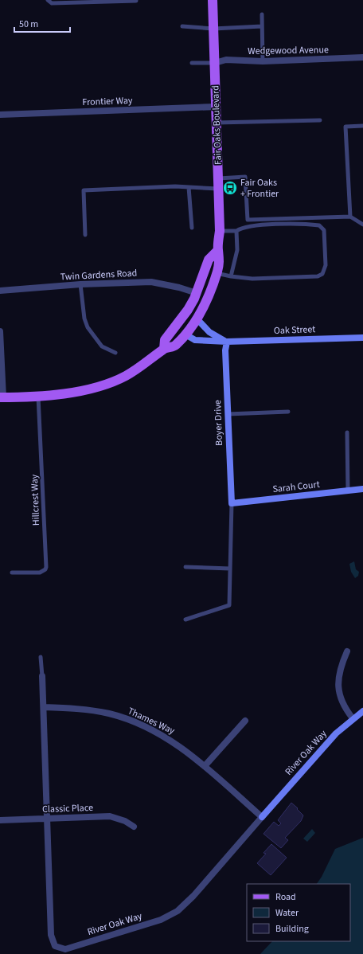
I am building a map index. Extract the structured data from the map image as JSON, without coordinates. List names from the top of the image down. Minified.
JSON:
{"streets":{"main road":["Fair Oaks Boulevard"],"street":["Wedgewood Avenue","Frontier Way","Twin Gardens Road","Oak Street","Boyer Drive","Sarah Court","Thames Way","River Oak Way","Classic Place"],"lane":["Hillcrest Way"]},"crossings":[["Wedgewood Avenue","Fair Oaks Boulevard"],["Frontier Way","Fair Oaks Boulevard"],["Fair Oaks Boulevard","Hillcrest Way"],["Oak Street","Boyer Drive"],["Boyer Drive","Sarah Court"],["Thames Way","River Oak Way"],["River Oak Way","Classic Place"]],"places":{"bus stop":["Fair Oaks + Frontier"]},"legend":["Road","Water","Building"],"scale_bar":"50 m"}
